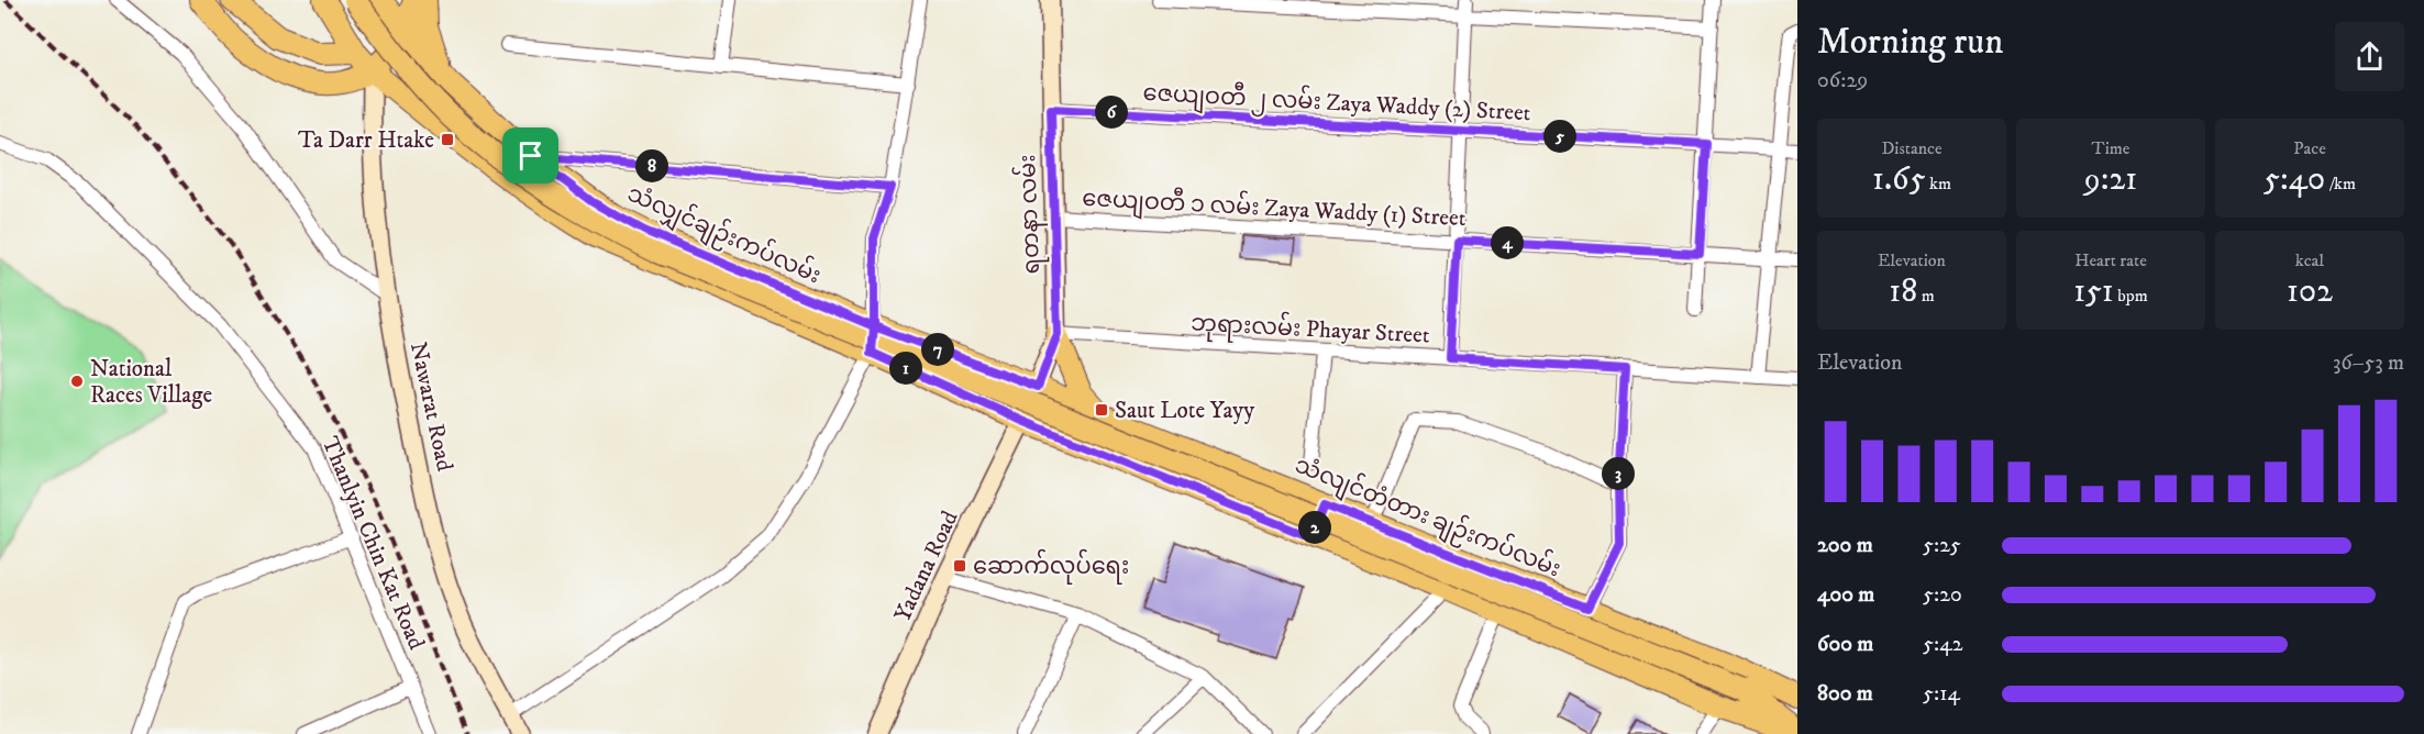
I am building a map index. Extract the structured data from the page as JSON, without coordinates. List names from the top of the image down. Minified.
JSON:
{"streets":{"main road":["ရတနာ လမ်း","သံလျှင်ချဉ်းကပ်လမ်း","Nawarat Road","သံလျင်တံတား ချဉ်းကပ်လမ်း","Yadana Road"],"street":["ဇေယျဝတီ ၂ လမ်း Zaya Waddy (2) Street","ဇေယျဝတီ ၁ လမ်း Zaya Waddy (1) Street","ဘုရားလမ်း Phayar Street","Thanlyin Chin Kat Road"]},"crossings":[["ဇေယျဝတီ ၂ လမ်း Zaya Waddy (2) Street","ရတနာ လမ်း"],["ဇေယျဝတီ ၁ လမ်း Zaya Waddy (1) Street","ရတနာ လမ်း"],["ရတနာ လမ်း","သံလျှင်ချဉ်းကပ်လမ်း"],["ရတနာ လမ်း","ဘုရားလမ်း Phayar Street"],["ရတနာ လမ်း","သံလျင်တံတား ချဉ်းကပ်လမ်း"],["ရတနာ လမ်း","Yadana Road"],["သံလျှင်ချဉ်းကပ်လမ်း","သံလျင်တံတား ချဉ်းကပ်လမ်း"]],"places":{"transit":["Ta Darr Htake","Saut Lote Yayy","ဆောက်လုပ်ရေး"],"other":["National Races Village"]},"page":{"heading":["Morning run","06:29"],"pins":["6","5","8","4","7","1","3","2"],"stats":[["Distance","1.65 km"],["Time","9:21"],["Pace","5:40 /km"],["Elevation","18 m"],["Heart rate","151 bpm"],["kcal","102"]],"chart":["Elevation","36–53 m"],"list":[{"name":"200 m","note":"5:25"},{"name":"400 m","note":"5:20"},{"name":"600 m","note":"5:42"},{"name":"800 m","note":"5:14"}]}}
